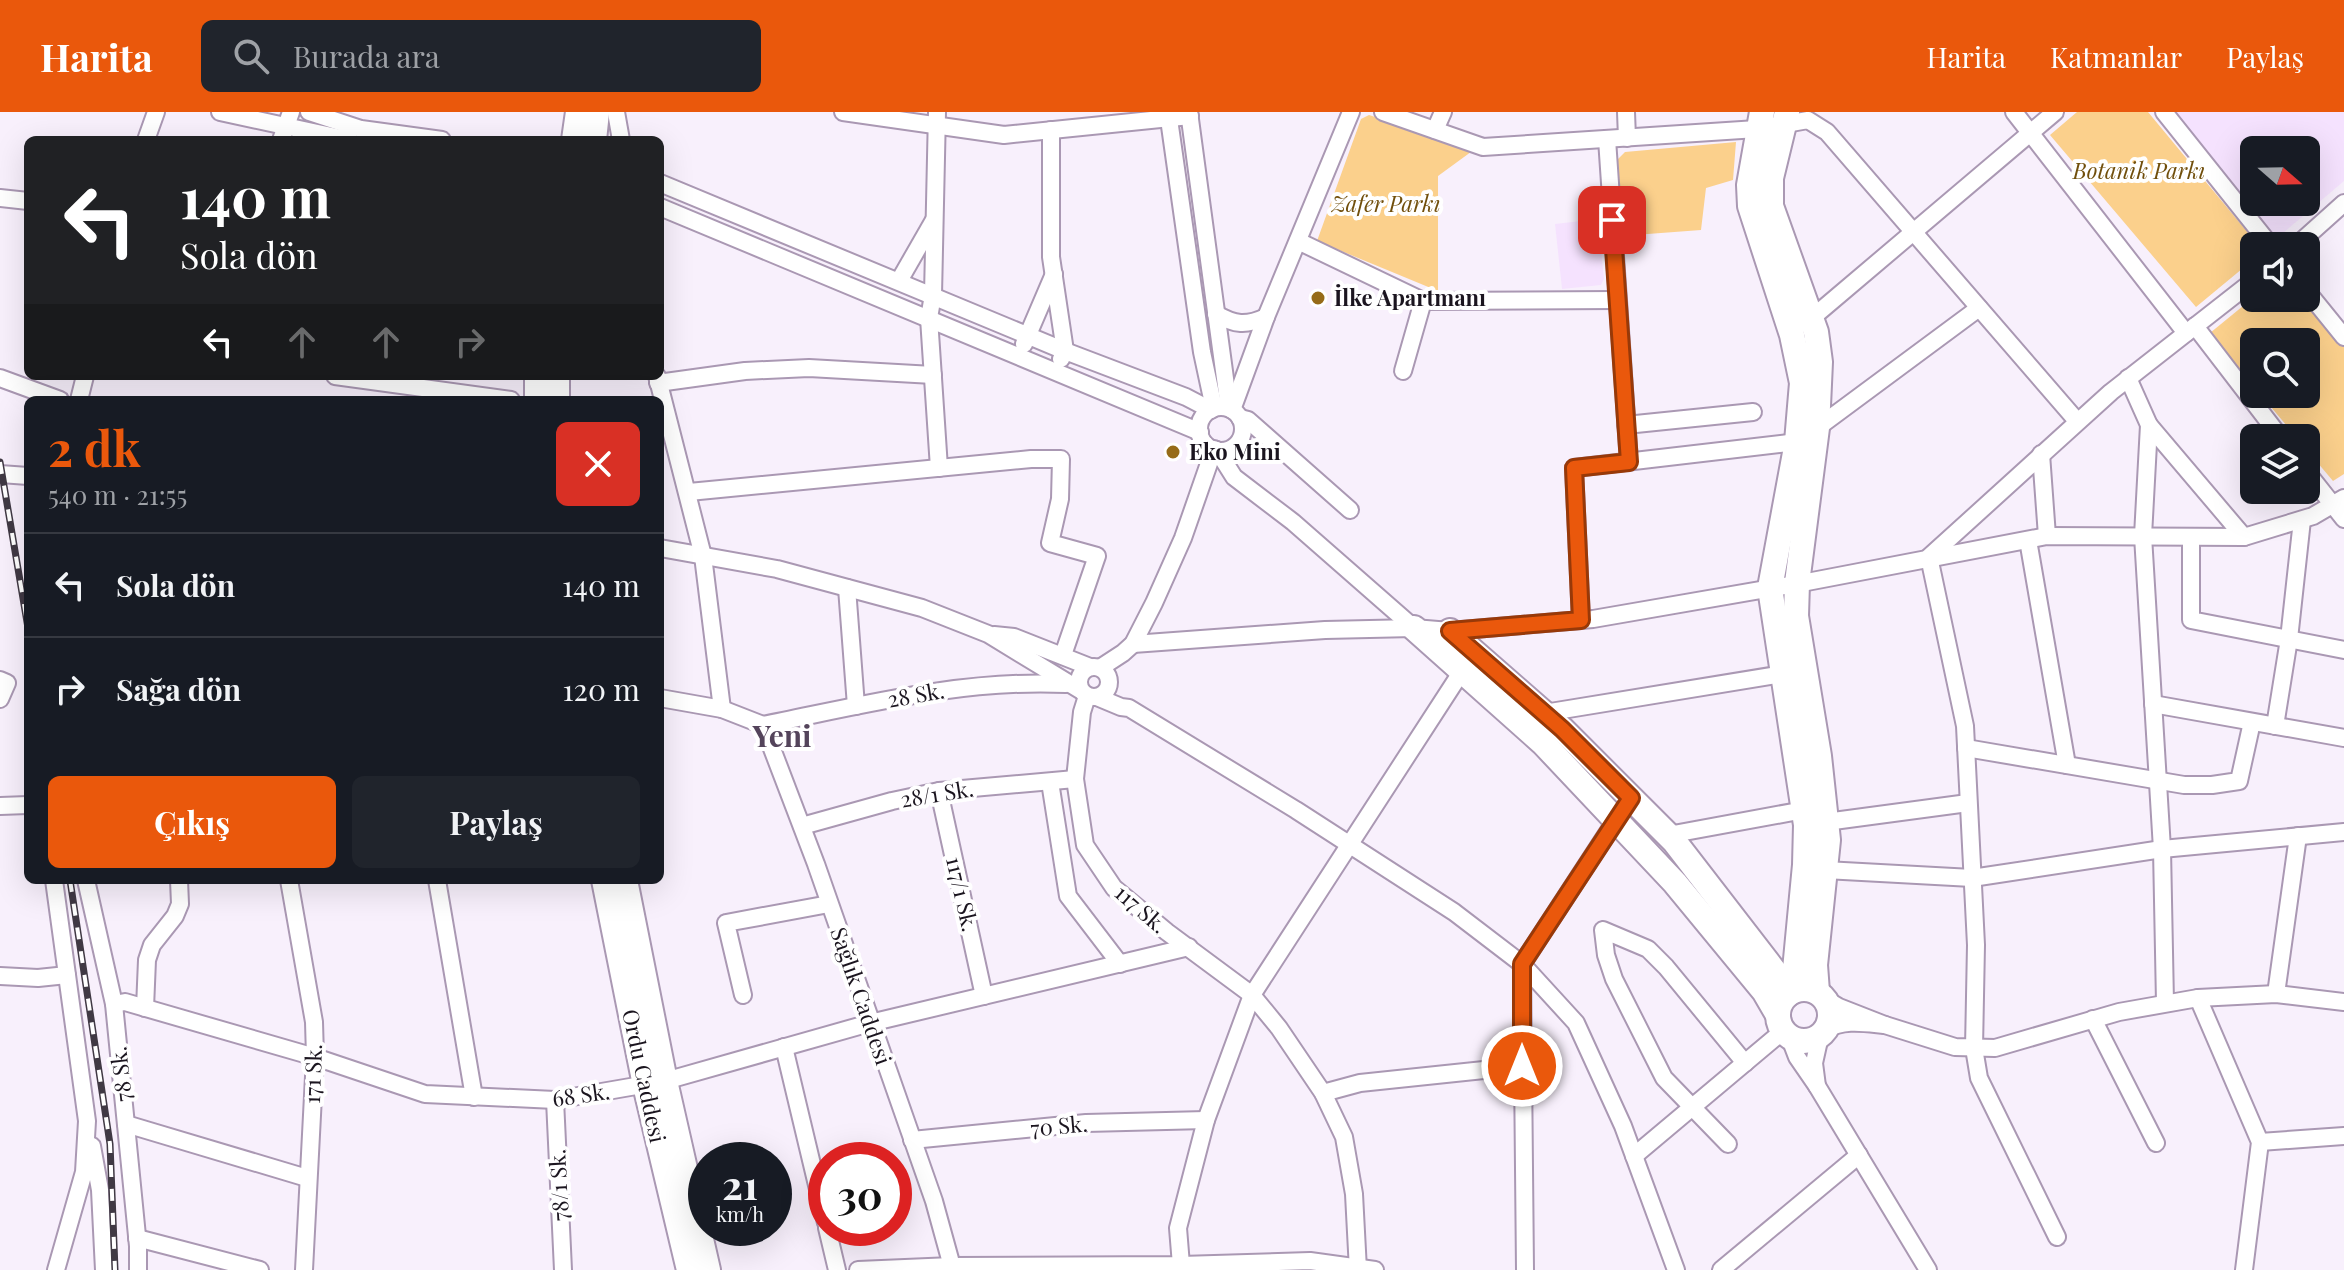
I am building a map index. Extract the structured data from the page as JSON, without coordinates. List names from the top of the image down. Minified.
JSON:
{"streets":{"street":["28 Sk.","28/1 Sk.","117/1 Sk.","117 Sk.","Sağlık Caddesi","78 Sk.","171 Sk.","Ordu Caddesi","68 Sk.","70 Sk.","78/1 Sk."]},"crossings":[["28 Sk.","117 Sk."],["28 Sk.","Sağlık Caddesi"],["28/1 Sk.","117/1 Sk."],["28/1 Sk.","117 Sk."],["28/1 Sk.","Sağlık Caddesi"],["117/1 Sk.","68 Sk."],["117 Sk.","68 Sk."],["Sağlık Caddesi","68 Sk."],["Sağlık Caddesi","70 Sk."],["78 Sk.","68 Sk."],["171 Sk.","68 Sk."],["Ordu Caddesi","68 Sk."],["68 Sk.","78/1 Sk."]],"districts":["Yeni"],"parks":["Botanik Parkı","Zafer Parkı"],"places":["İlke Apartmanı","Eko Mini"],"north":"right","page":{"header":"Harita","search":"Burada ara","nav":["Harita","Katmanlar","Paylaş"],"turn":["140 m","Sola dön"],"heading":["2 dk","540 m · 21:55"],"list":[{"name":"Sola dön","value":"140 m"},{"name":"Sağa dön","value":"120 m"}],"buttons":["Çıkış","Paylaş"],"speed":"21 km/h","limit":"30"}}
